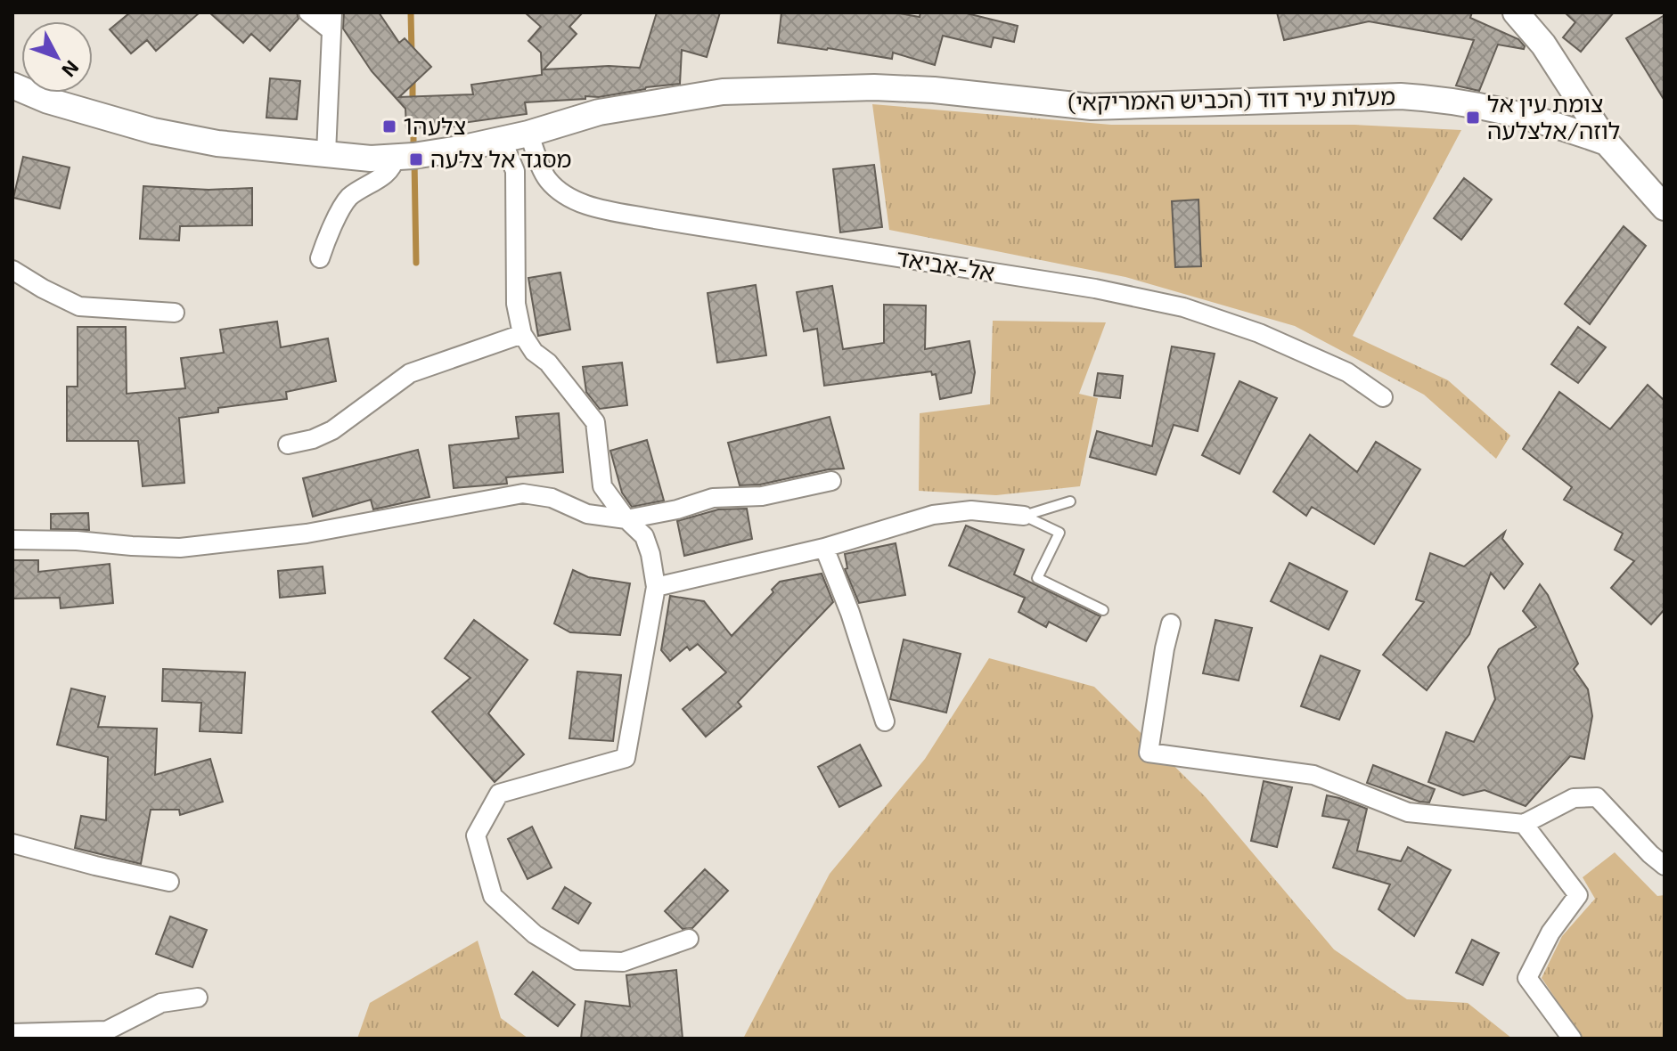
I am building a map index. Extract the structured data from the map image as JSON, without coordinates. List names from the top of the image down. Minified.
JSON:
{"streets":{"main road":["מעלות עיר דוד (הכביש האמריקאי)"],"street":["אל-אביאד"]},"crossings":[["מעלות עיר דוד (הכביש האמריקאי)","אל-אביאד"]],"places":{"transit":["צומת עין אל לוזה/אלצלעה","צלעה1","מסגד אל צלעה"]},"north":"bottom right"}
